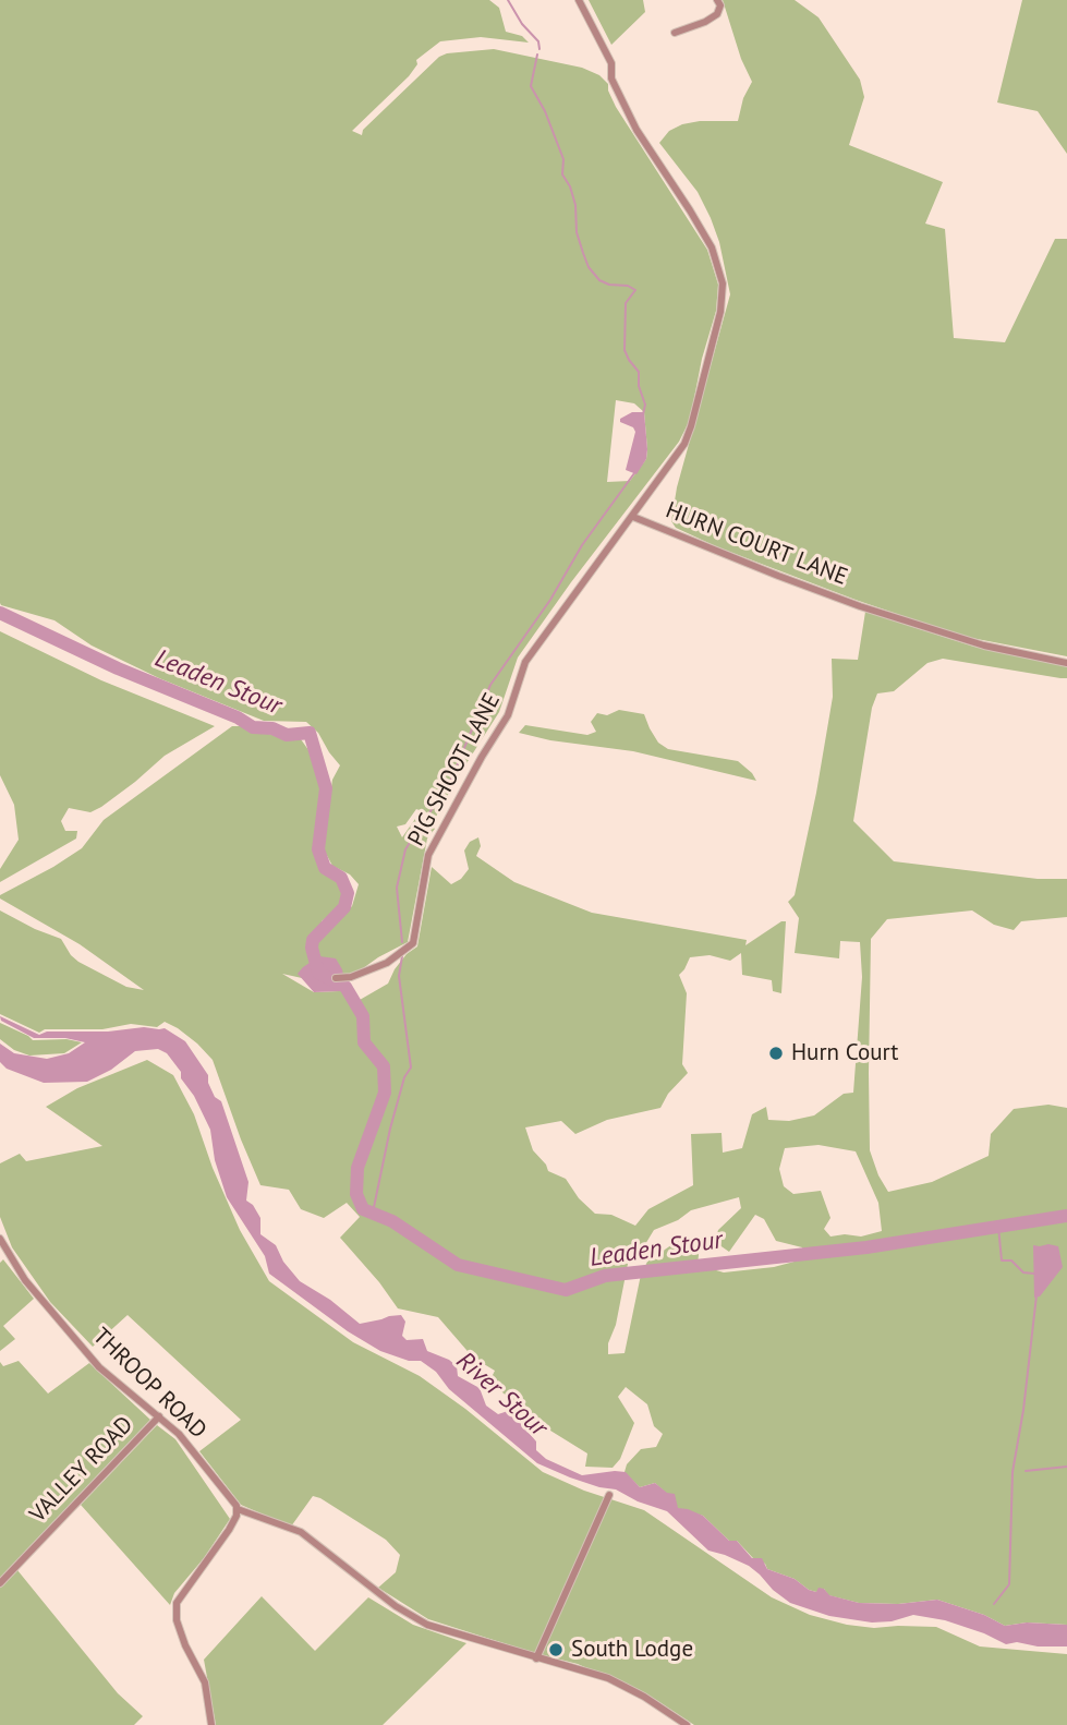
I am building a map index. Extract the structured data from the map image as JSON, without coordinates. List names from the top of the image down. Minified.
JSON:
{"streets":{"street":["HURN COURT LANE","PIG SHOOT LANE","THROOP ROAD","VALLEY ROAD"]},"crossings":[["HURN COURT LANE","PIG SHOOT LANE"],["THROOP ROAD","VALLEY ROAD"]],"water":["Leaden Stour","River Stour"],"places":["Hurn Court","South Lodge"]}
